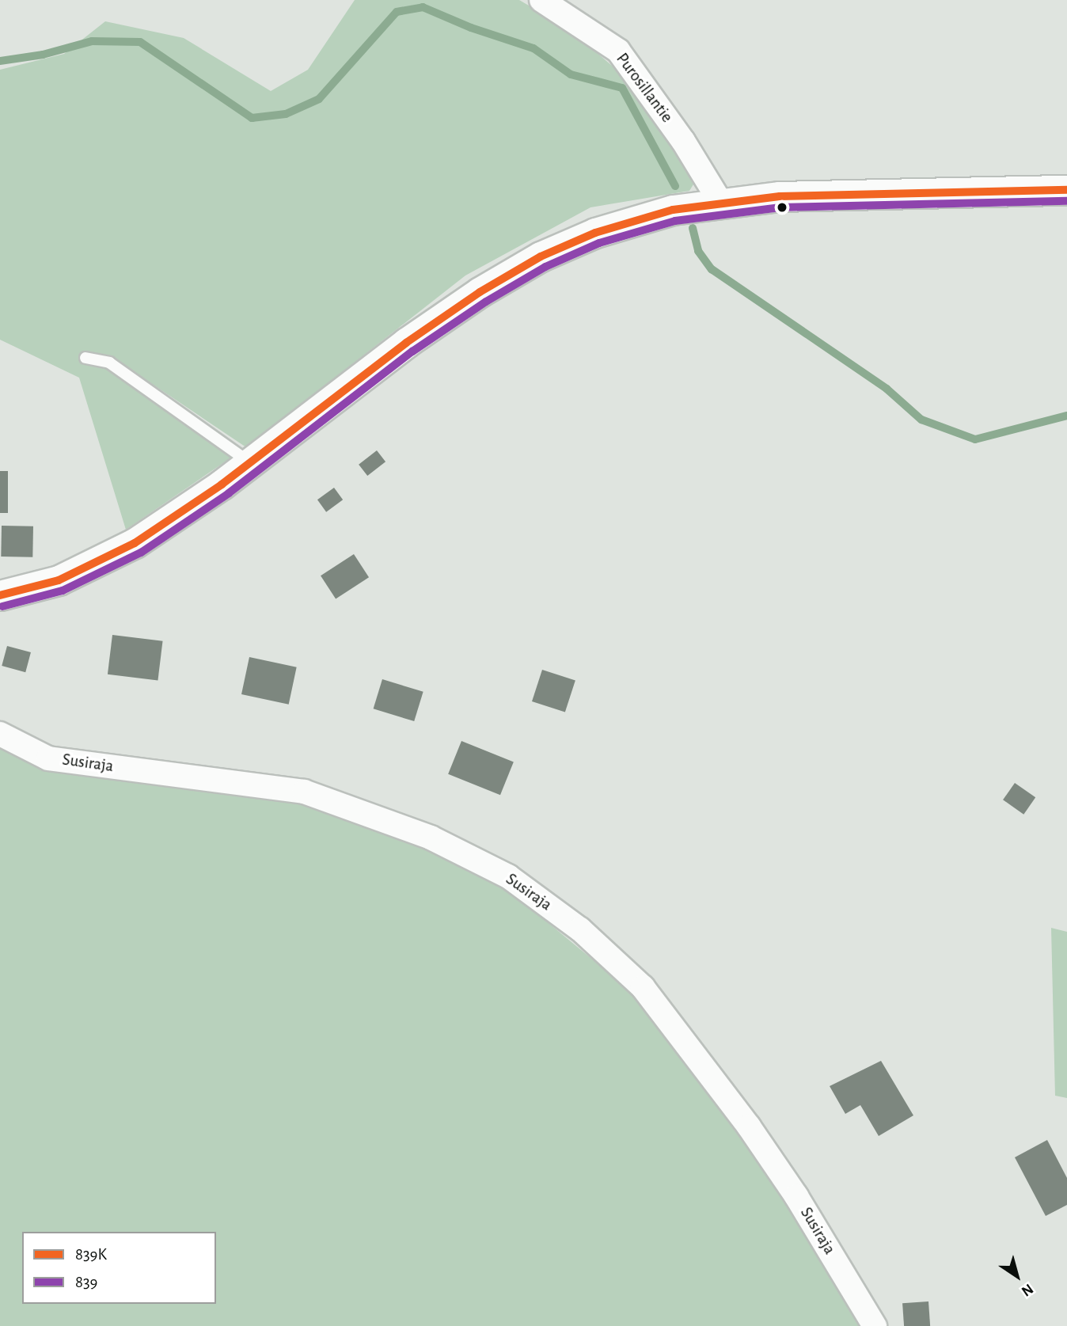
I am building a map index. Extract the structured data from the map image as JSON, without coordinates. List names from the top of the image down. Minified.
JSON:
{"streets":{"street":["Purosillantie","Susiraja"]},"lines":["transit line 839K","transit line 839"],"legend":["839K","839"],"north":"bottom right"}
